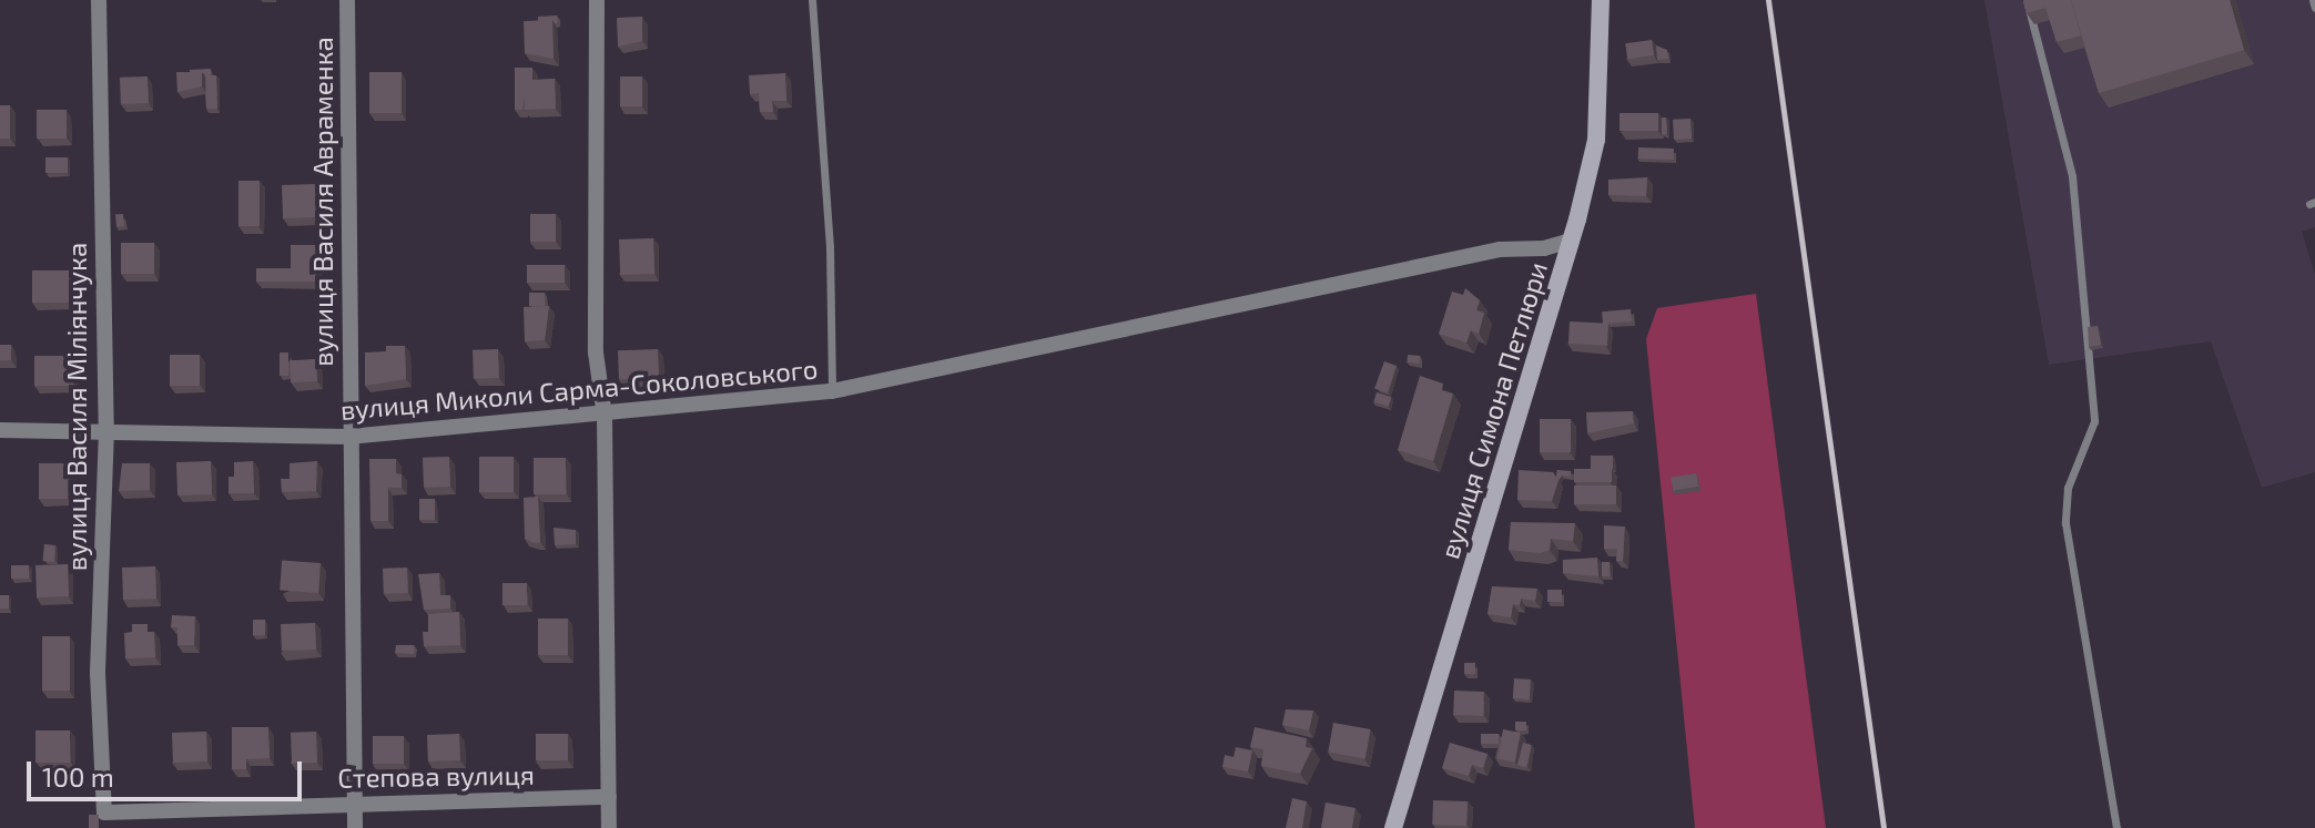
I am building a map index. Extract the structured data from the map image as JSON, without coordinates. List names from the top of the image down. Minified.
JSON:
{"streets":{"street":["вулиця Василя Авраменка","вулиця Миколи Сарма-Соколовського","вулиця Василя Міліянчука","вулиця Симона Петлюри","Степова вулиця"]},"crossings":[["вулиця Василя Авраменка","вулиця Миколи Сарма-Соколовського"],["вулиця Василя Авраменка","Степова вулиця"],["вулиця Миколи Сарма-Соколовського","вулиця Василя Міліянчука"],["вулиця Миколи Сарма-Соколовського","вулиця Симона Петлюри"],["вулиця Василя Міліянчука","Степова вулиця"]],"scale_bar":"100 m"}
